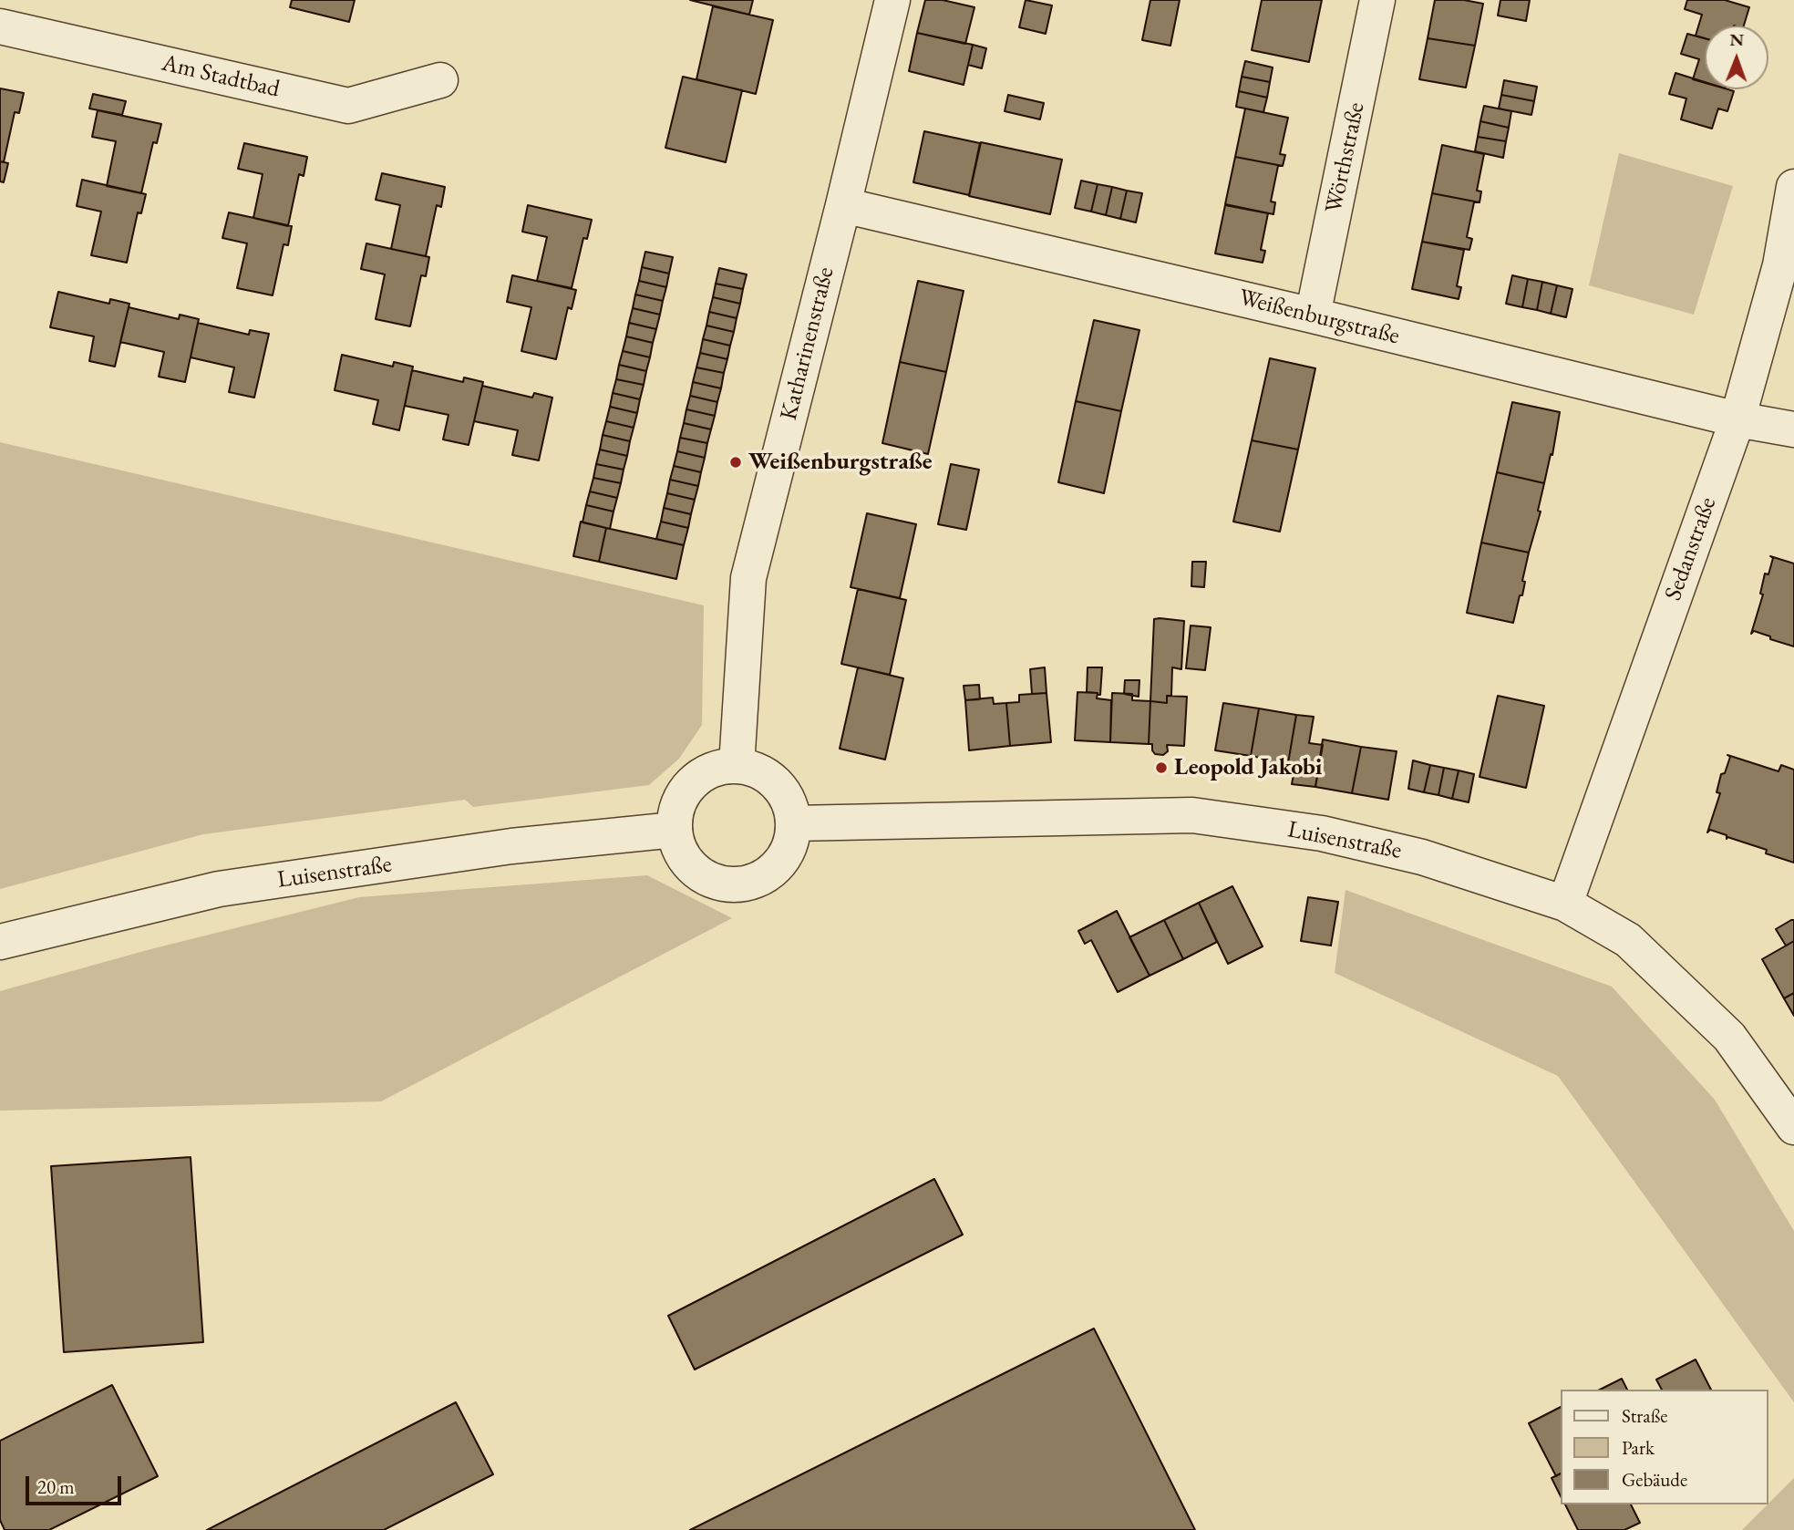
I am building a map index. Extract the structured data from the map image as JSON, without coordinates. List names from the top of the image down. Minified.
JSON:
{"streets":{"street":["Am Stadtbad","Wörthstraße","Weißenburgstraße","Katharinenstraße","Sedanstraße","Luisenstraße"]},"crossings":[["Wörthstraße","Weißenburgstraße"],["Weißenburgstraße","Katharinenstraße"],["Weißenburgstraße","Sedanstraße"],["Katharinenstraße","Luisenstraße"],["Sedanstraße","Luisenstraße"]],"places":["Weißenburgstraße","Leopold Jakobi"],"legend":["Straße","Park","Gebäude"],"scale_bar":"20 m","north":"top"}
